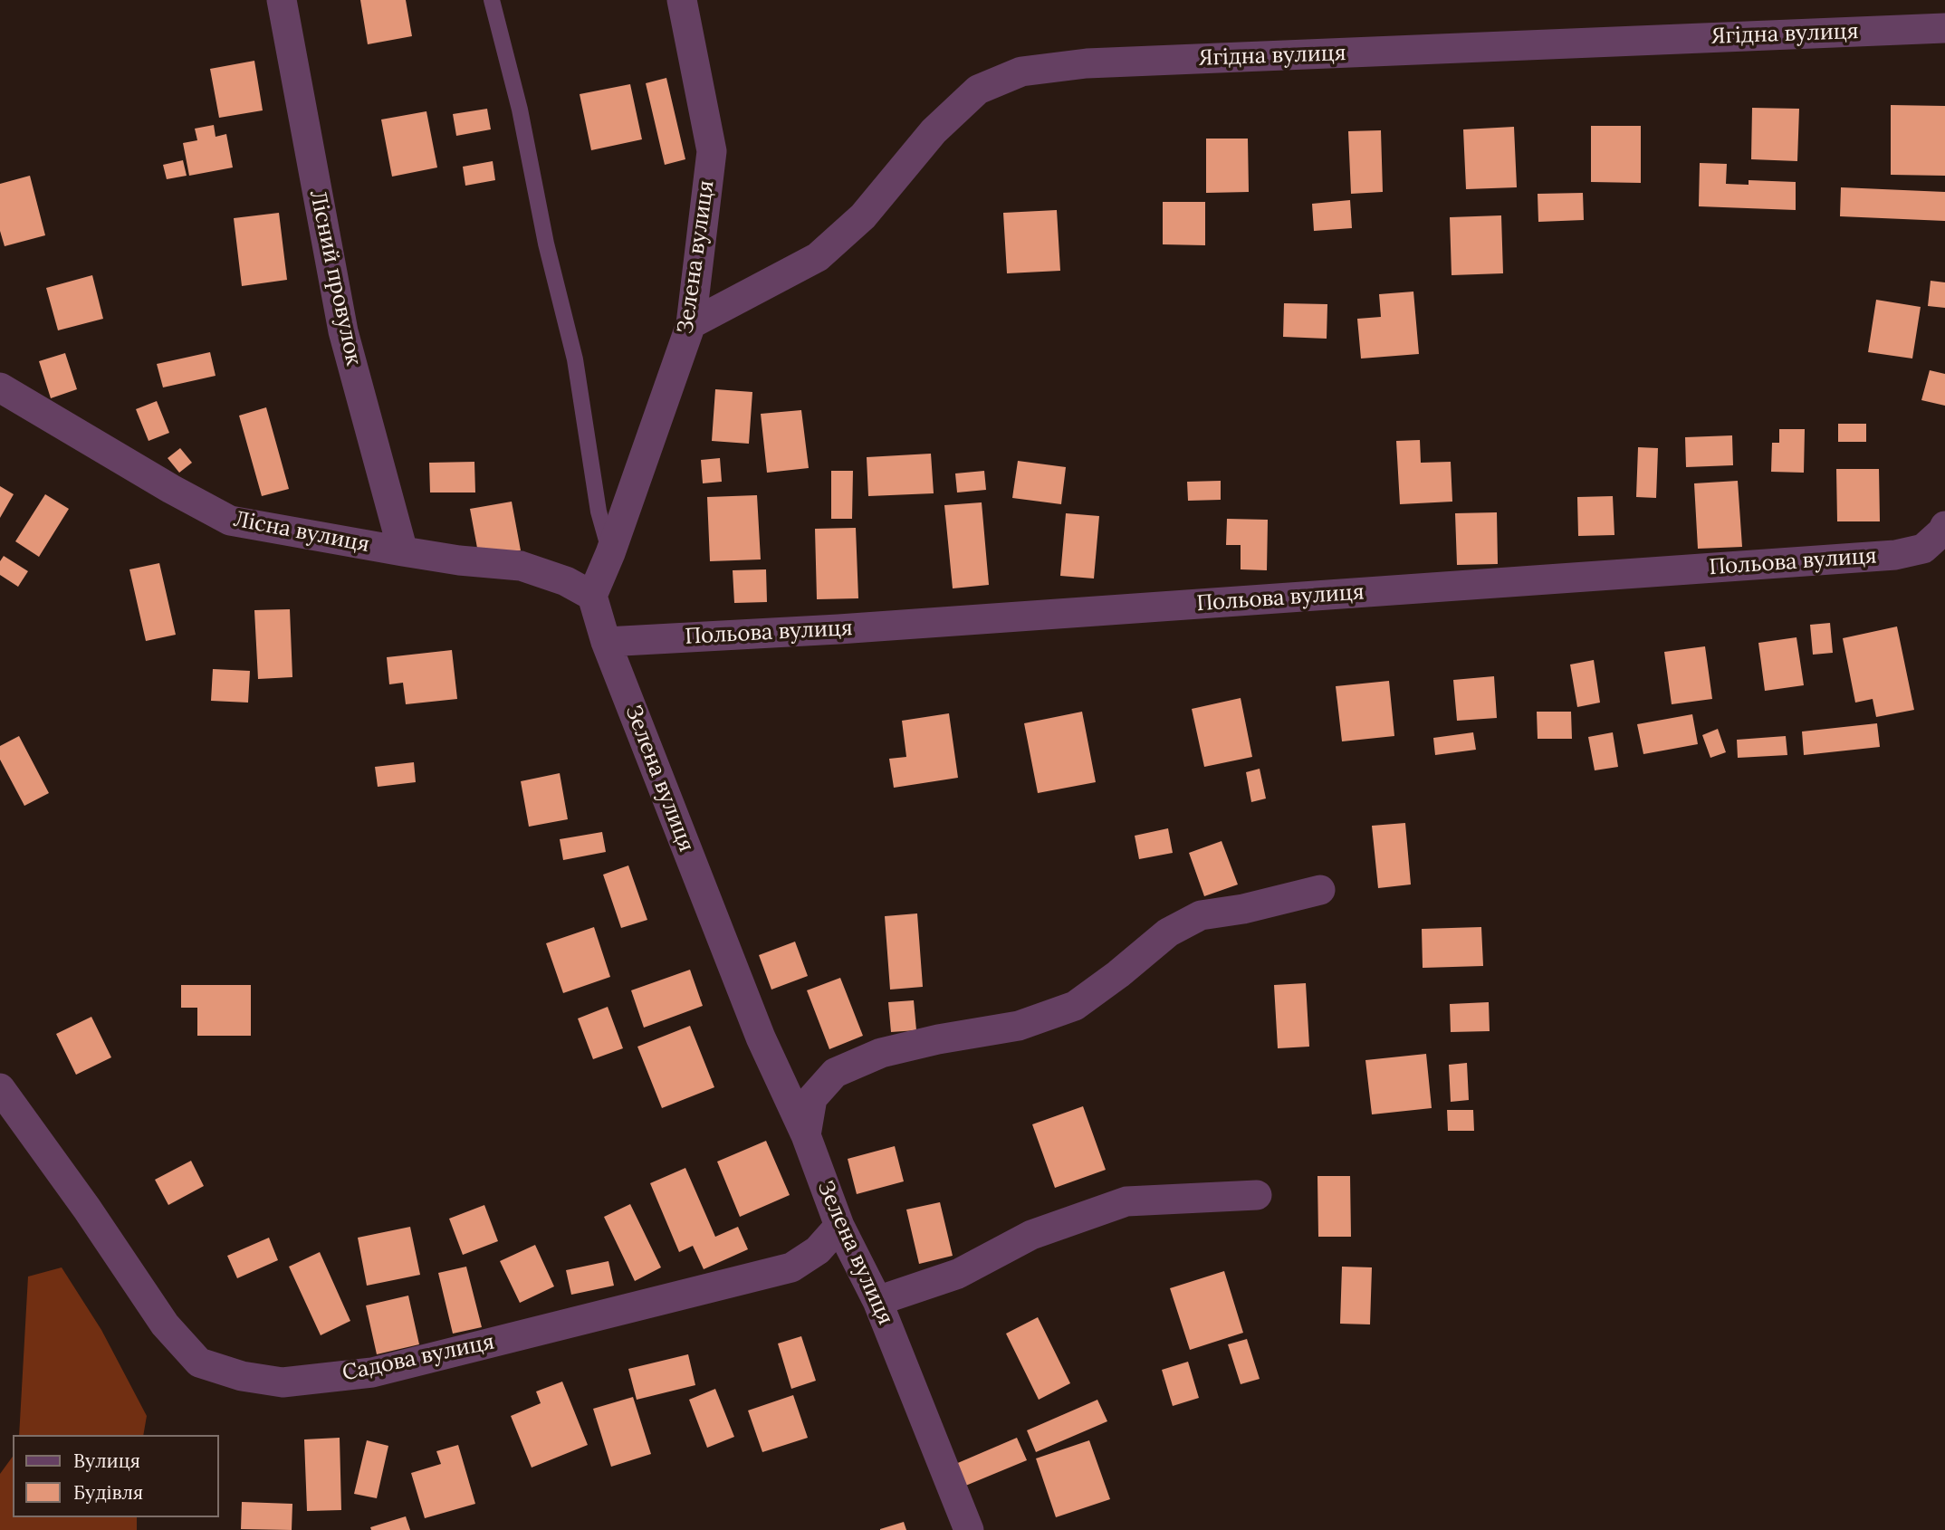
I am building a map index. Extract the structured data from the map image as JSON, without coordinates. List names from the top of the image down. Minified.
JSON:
{"streets":{"street":["Ягідна вулиця","Зелена вулиця","Лісний провулок","Лісна вулиця","Польова вулиця","Садова вулиця"]},"crossings":[["Ягідна вулиця","Зелена вулиця"],["Зелена вулиця","Лісна вулиця"],["Зелена вулиця","Польова вулиця"],["Зелена вулиця","Садова вулиця"],["Лісний провулок","Лісна вулиця"]],"legend":["Вулиця","Будівля"]}
